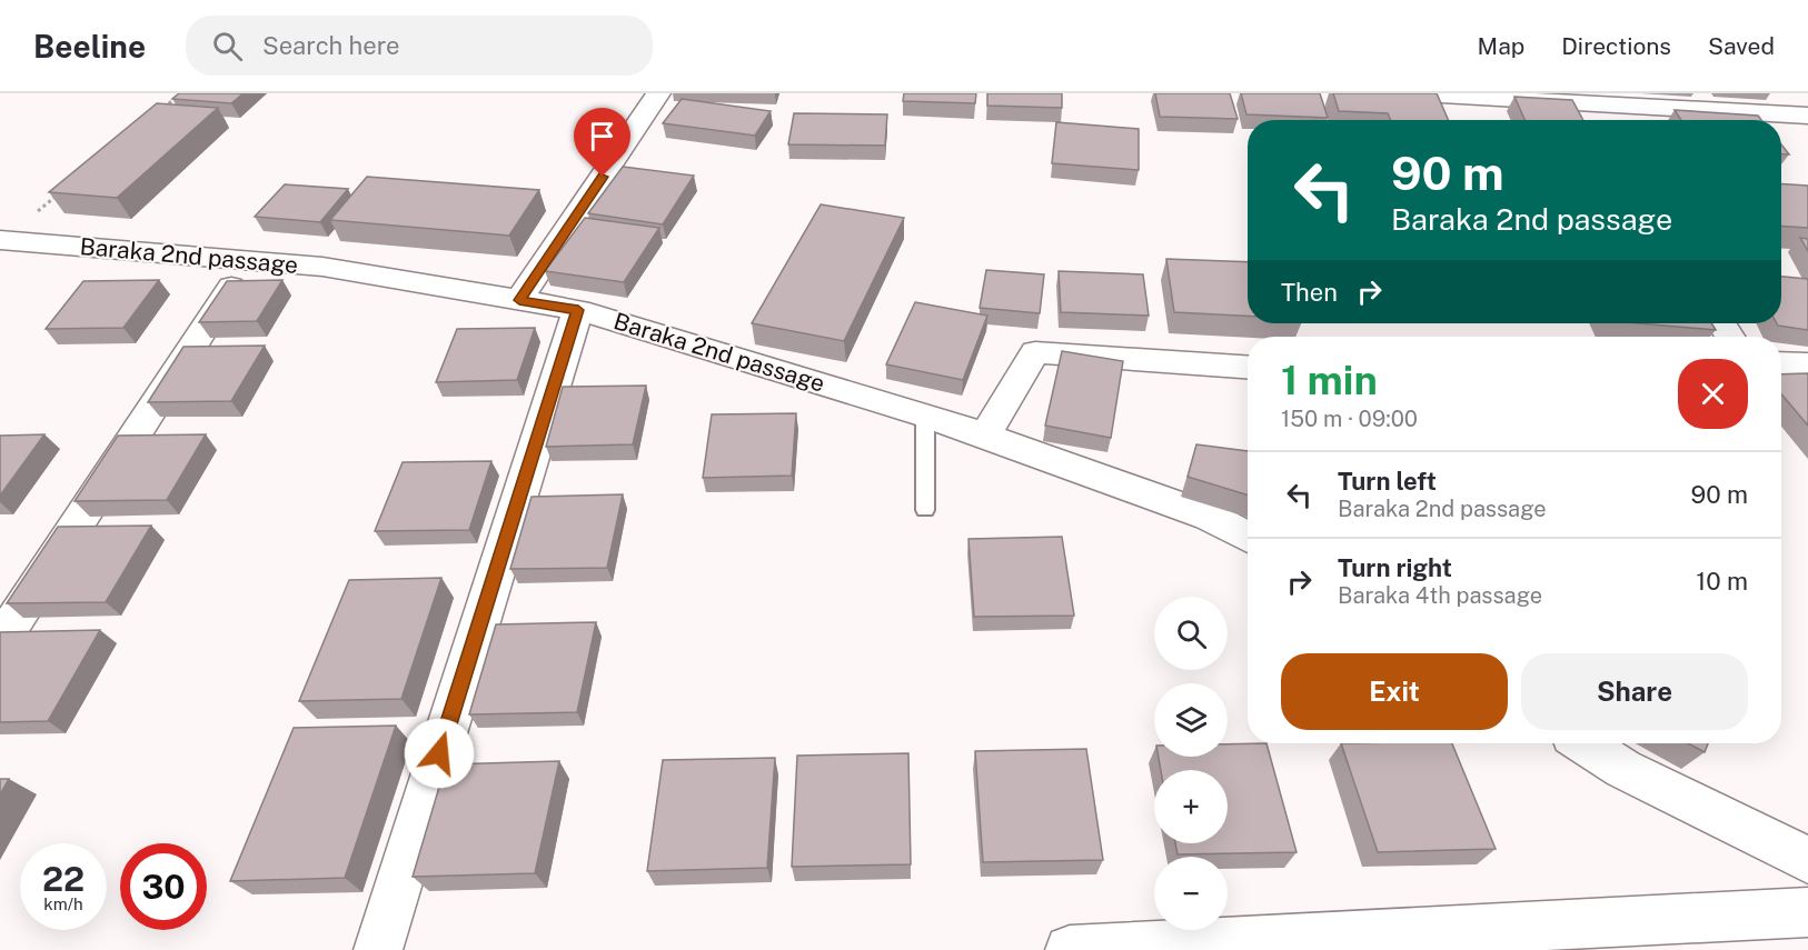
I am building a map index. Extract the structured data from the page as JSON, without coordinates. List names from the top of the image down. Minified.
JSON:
{"streets":{"street":["Baraka 2nd passage"]},"page":{"header":"Beeline","search":"Search here","nav":["Map","Directions","Saved"],"turn":["90 m","Baraka 2nd passage"],"then":"Then","heading":["1 min","150 m · 09:00"],"list":[{"name":"Turn left","note":"Baraka 2nd passage","value":"90 m"},{"name":"Turn right","note":"Baraka 4th passage","value":"10 m"}],"map_buttons":["+","−"],"buttons":["Exit","Share"],"speed":"22 km/h","limit":"30"}}
